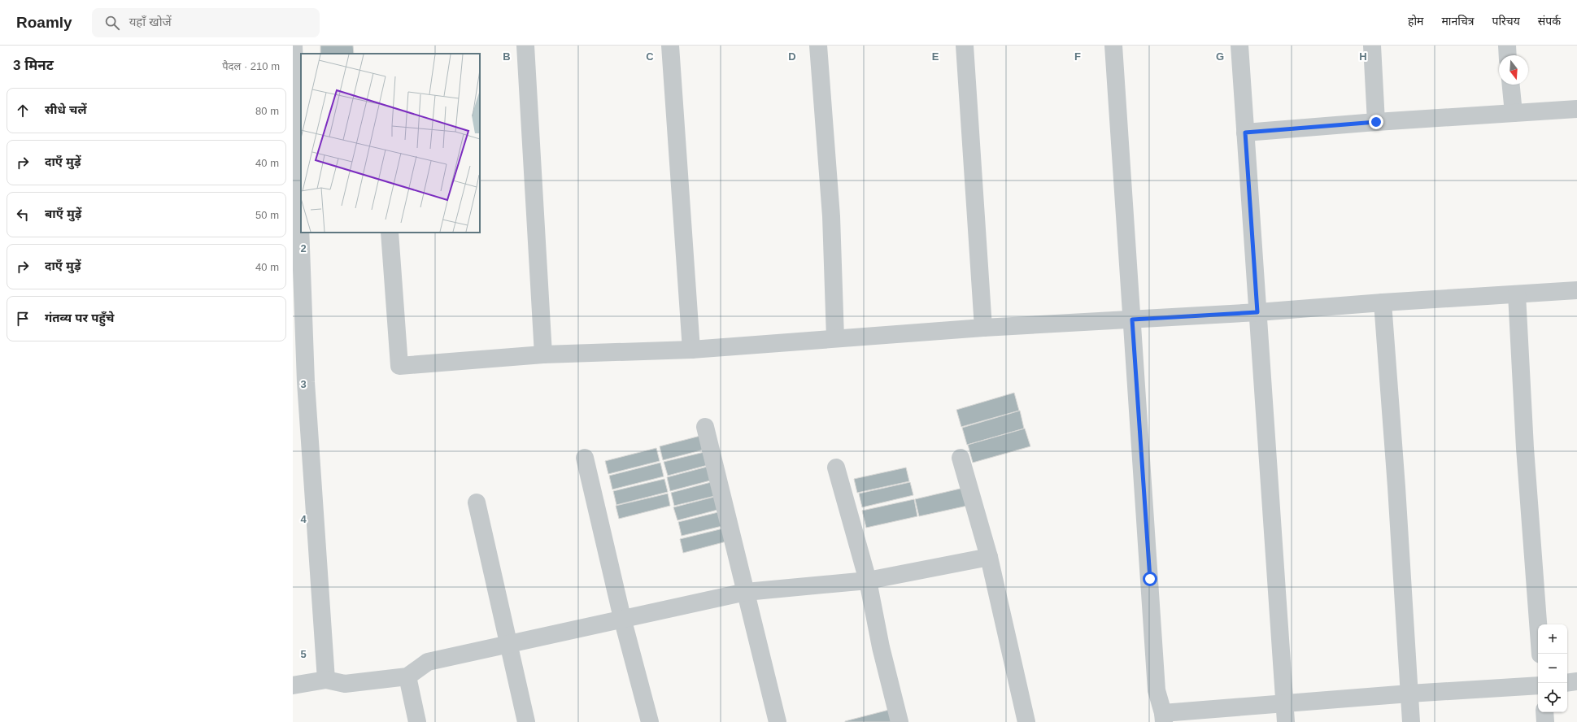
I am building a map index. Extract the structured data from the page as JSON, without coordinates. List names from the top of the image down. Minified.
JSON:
{"north":"bottom","page":{"header":"Roamly","search":"यहाँ खोजें","nav":["होम","मानचित्र","परिचय","संपर्क"],"heading":["3 मिनट","पैदल · 210 m"],"list":[["सीधे चलें","80 m"],["दाएँ मुड़ें","40 m"],["बाएँ मुड़ें","50 m"],["दाएँ मुड़ें","40 m"],"गंतव्य पर पहुँचे"],"map_buttons":["+","−"]},"grid":{"columns":["B","C","D","E","F","G","H"],"rows":["2","3","4","5"]}}
